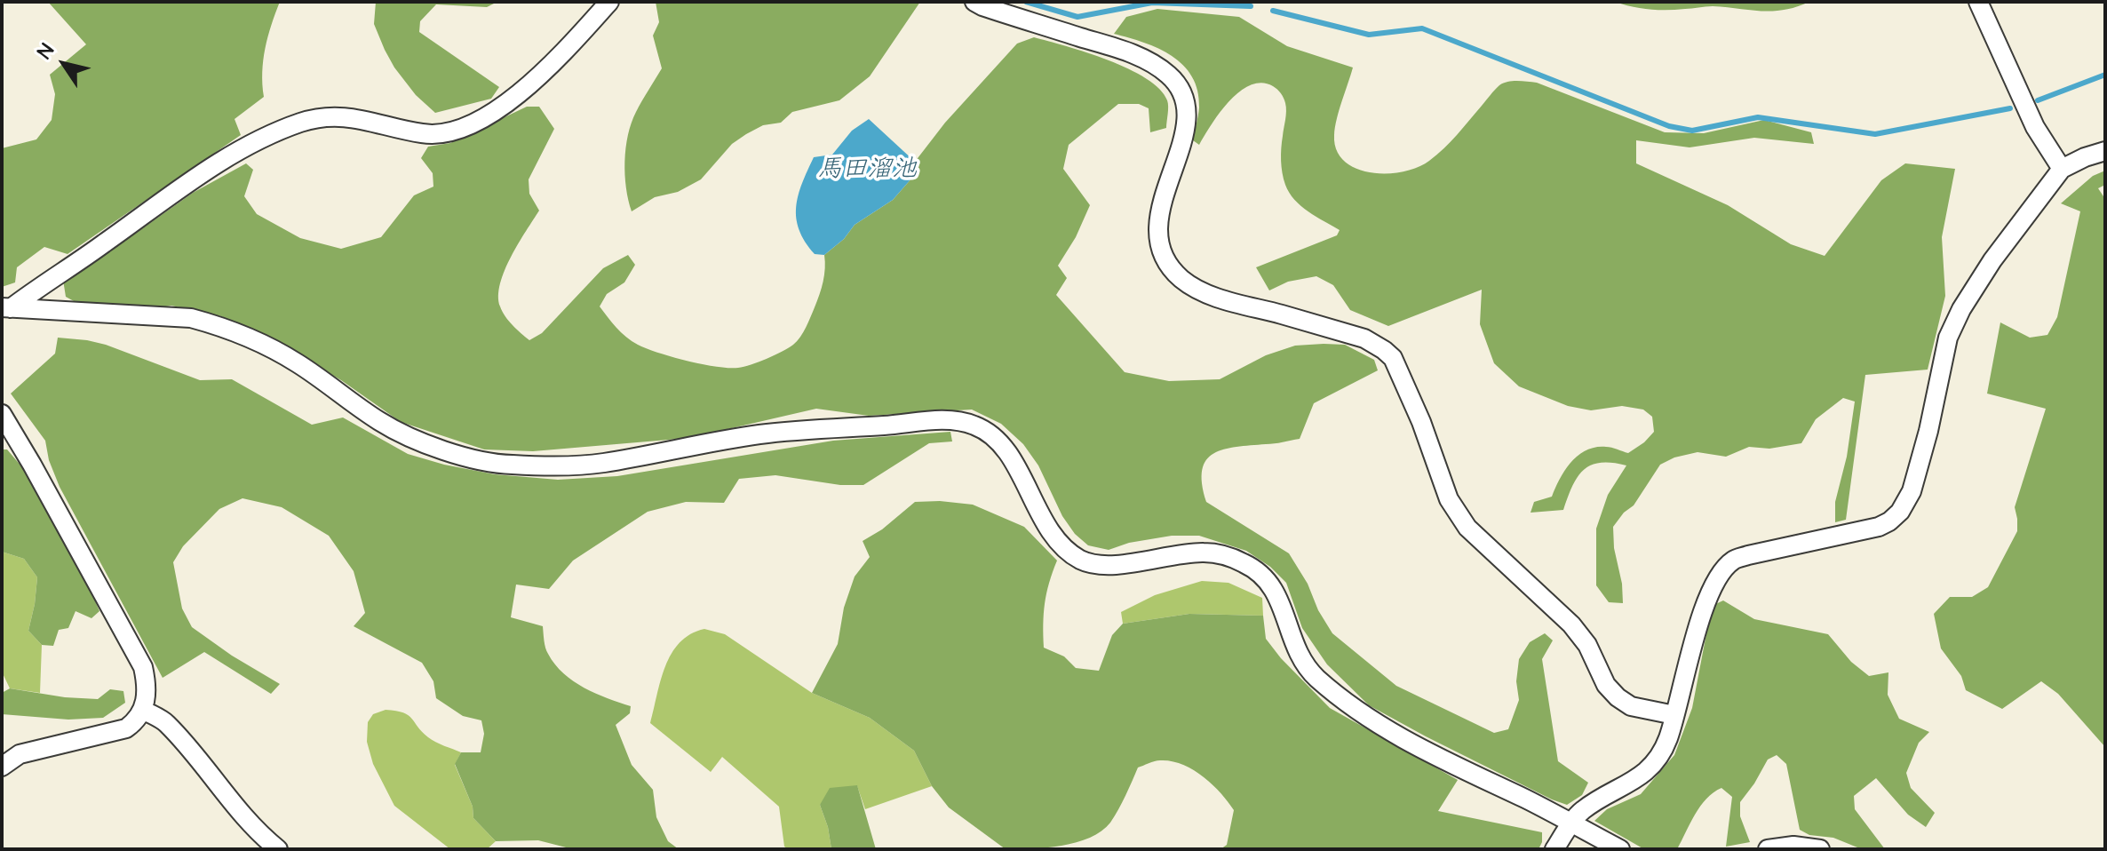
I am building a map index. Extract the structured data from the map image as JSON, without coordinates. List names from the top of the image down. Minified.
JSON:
{"water":["馬田溜池"],"north":"top left"}
